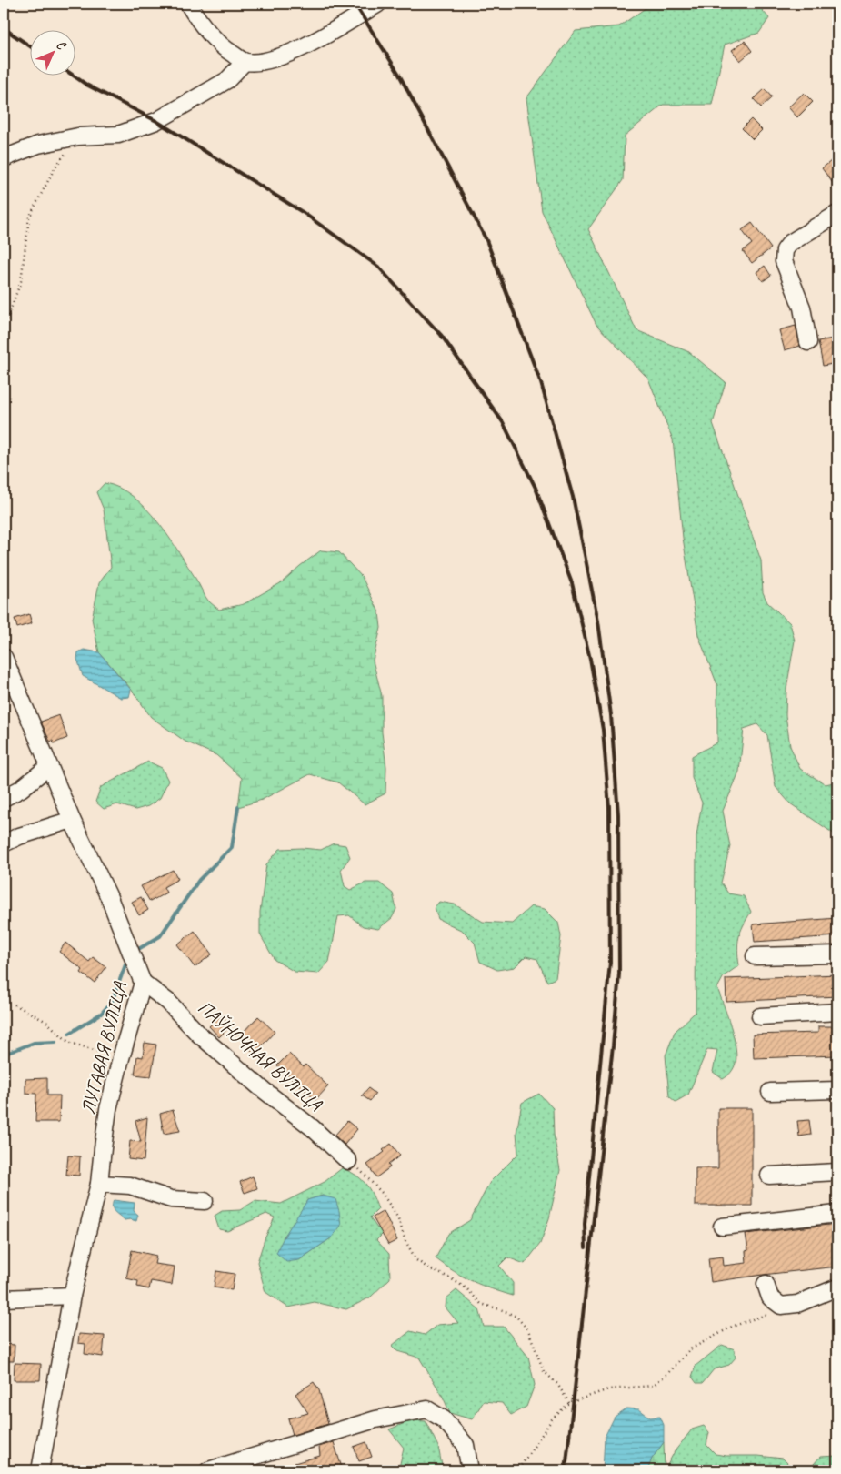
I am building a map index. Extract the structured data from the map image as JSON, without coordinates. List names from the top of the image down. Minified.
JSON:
{"streets":{"street":["ЛУГАВАЯ ВУЛІЦА","ПАЎНОЧНАЯ ВУЛІЦА"]},"crossings":[["ЛУГАВАЯ ВУЛІЦА","ПАЎНОЧНАЯ ВУЛІЦА"]],"north":"top right"}
